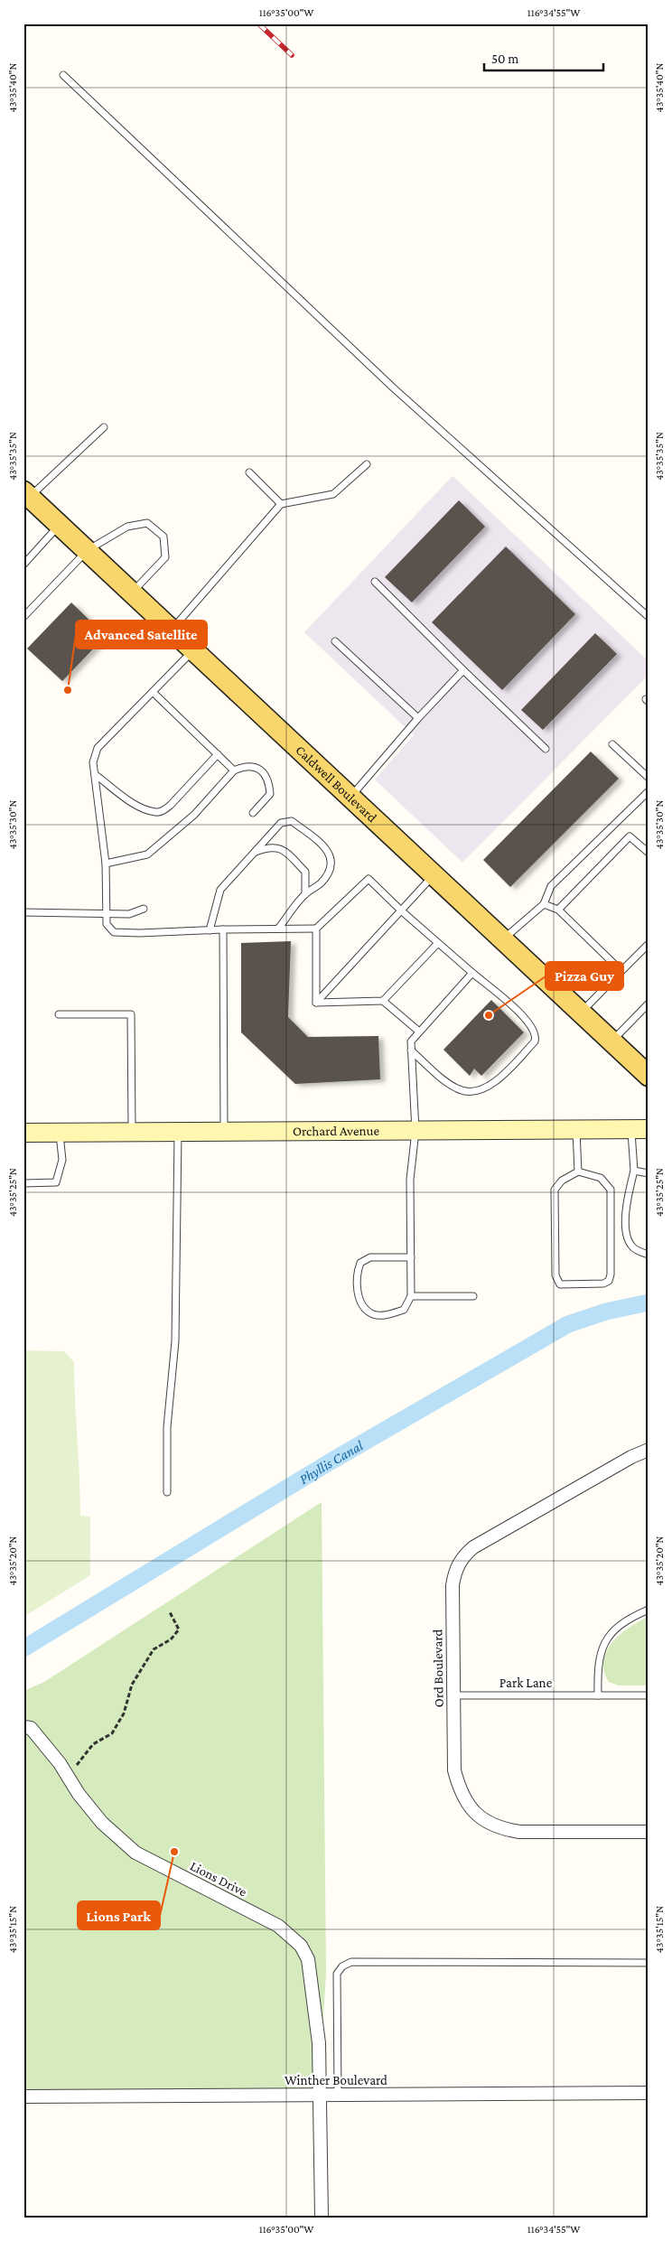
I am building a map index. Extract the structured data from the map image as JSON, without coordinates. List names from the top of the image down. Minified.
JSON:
{"streets":{"main road":["Caldwell Boulevard"],"street":["Orchard Avenue","Ord Boulevard","Lions Drive","Winther Boulevard"],"lane":["Park Lane"]},"crossings":[["Ord Boulevard","Park Lane"],["Lions Drive","Winther Boulevard"]],"water":["Phyllis Canal"],"places":["Advanced Satellite","Pizza Guy","Lions Park"],"scale_bar":"50 m","coordinates":["116°35'00\"W","116°34'55\"W","43°35'40\"N","43°35'35\"N","43°35'30\"N","43°35'25\"N","43°35'20\"N","43°35'15\"N"]}
